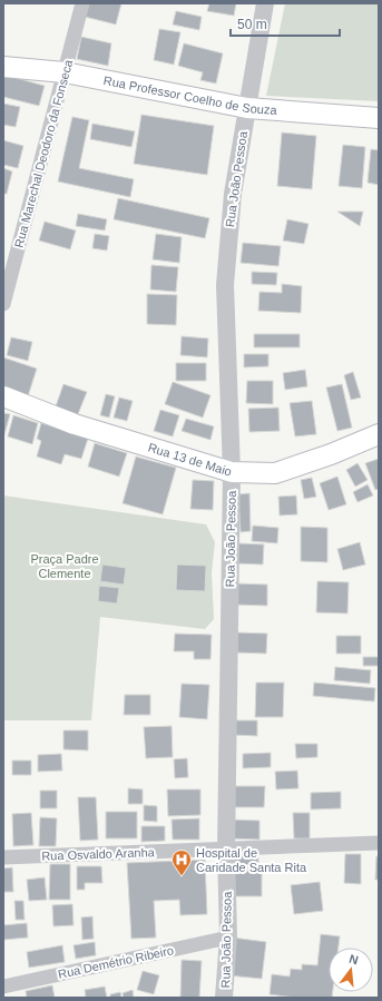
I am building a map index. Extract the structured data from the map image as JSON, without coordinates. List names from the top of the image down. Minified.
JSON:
{"streets":{"main road":["Rua Professor Coelho de Souza","Rua 13 de Maio"],"street":["Rua Marechal Deodoro da Fonseca","Rua João Pessoa","Rua Osvaldo Aranha","Rua Demétrio Ribeiro"]},"crossings":[["Rua Professor Coelho de Souza","Rua Marechal Deodoro da Fonseca"],["Rua Professor Coelho de Souza","Rua João Pessoa"],["Rua João Pessoa","Rua 13 de Maio"],["Rua João Pessoa","Rua Osvaldo Aranha"],["Rua João Pessoa","Rua Demétrio Ribeiro"]],"parks":["Praça Padre Clemente"],"places":{"hospital":["Hospital de Caridade Santa Rita"]},"scale_bar":"50 m","north":"top"}
